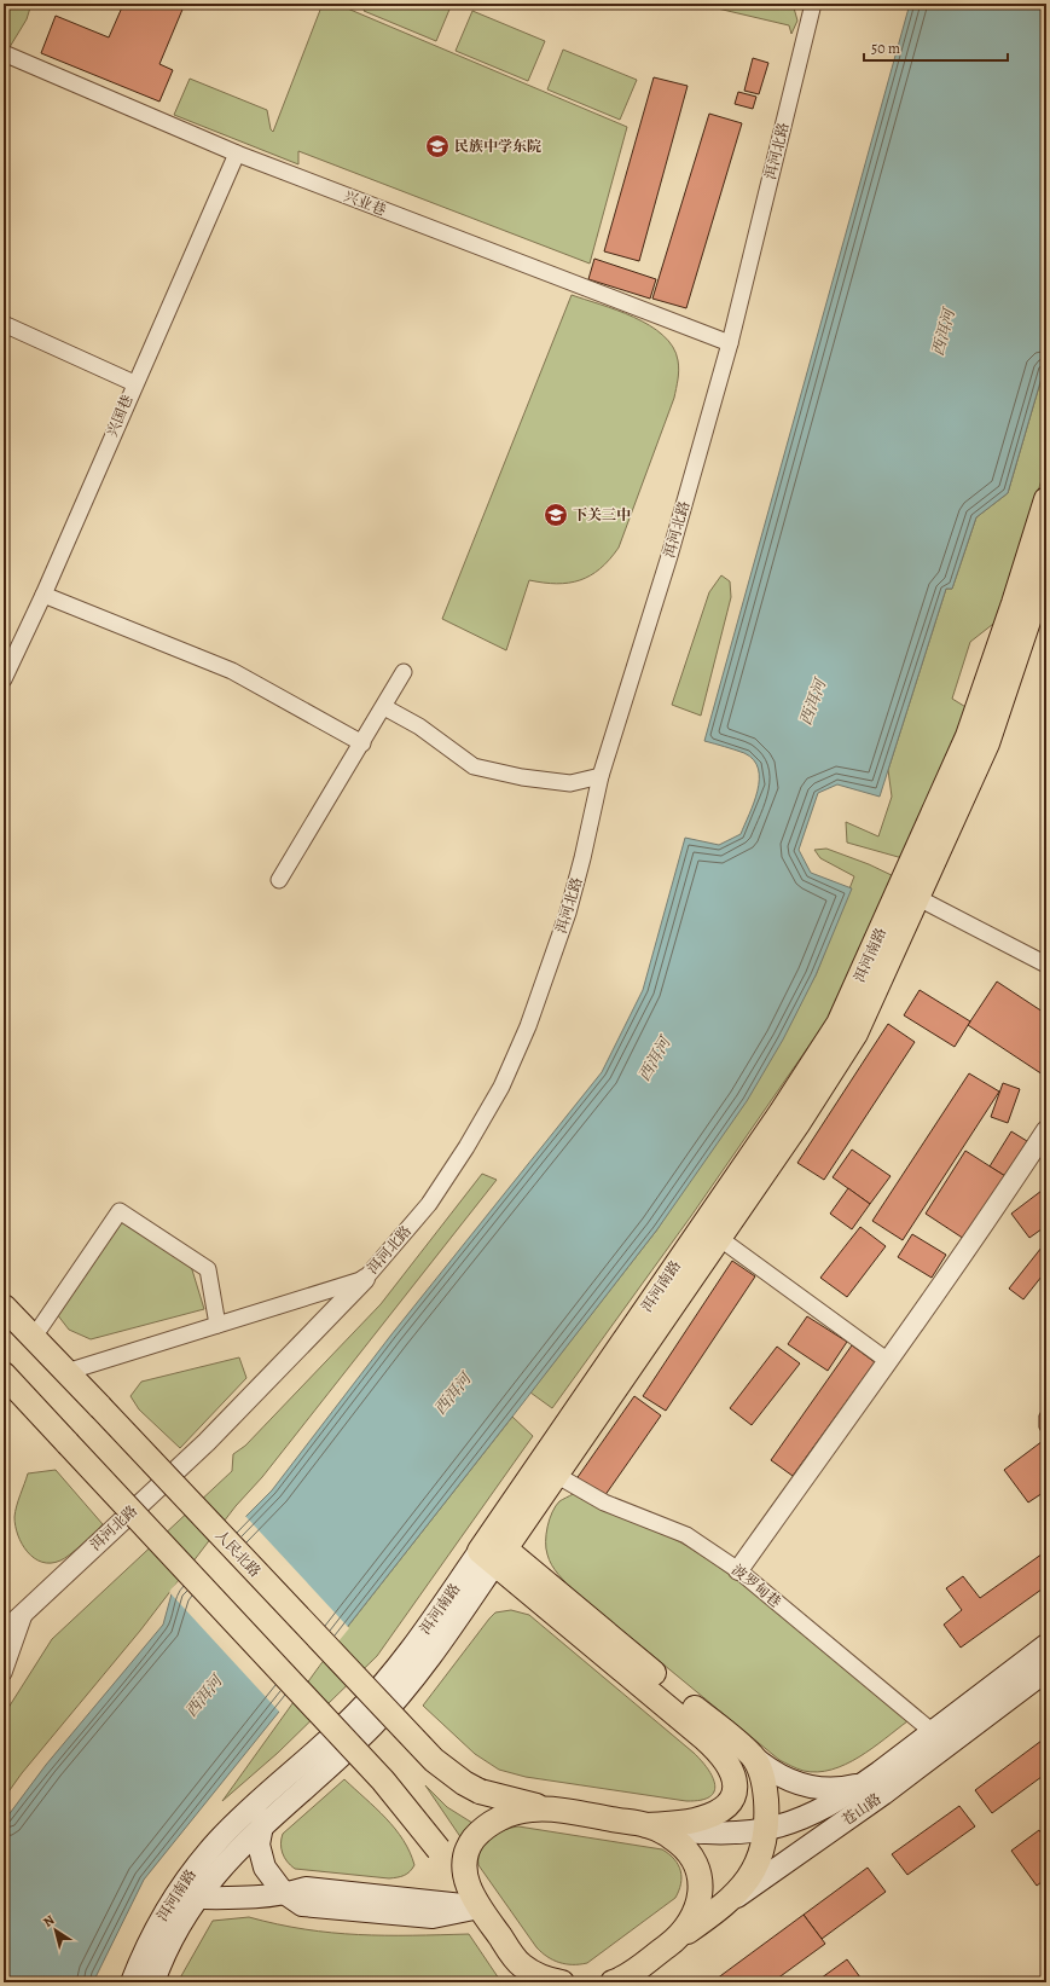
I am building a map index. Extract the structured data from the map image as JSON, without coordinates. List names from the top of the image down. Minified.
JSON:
{"streets":{"main road":["洱河南路","人民北路","苍山路"],"street":["洱河北路","兴业巷","兴国巷","波罗甸巷"]},"crossings":[["洱河北路","兴业巷"],["兴业巷","兴国巷"],["洱河南路","波罗甸巷"],["波罗甸巷","苍山路"]],"water":["西洱河"],"places":{"school or university":["民族中学东院","下关三中"]},"scale_bar":"50 m","north":"top left"}
